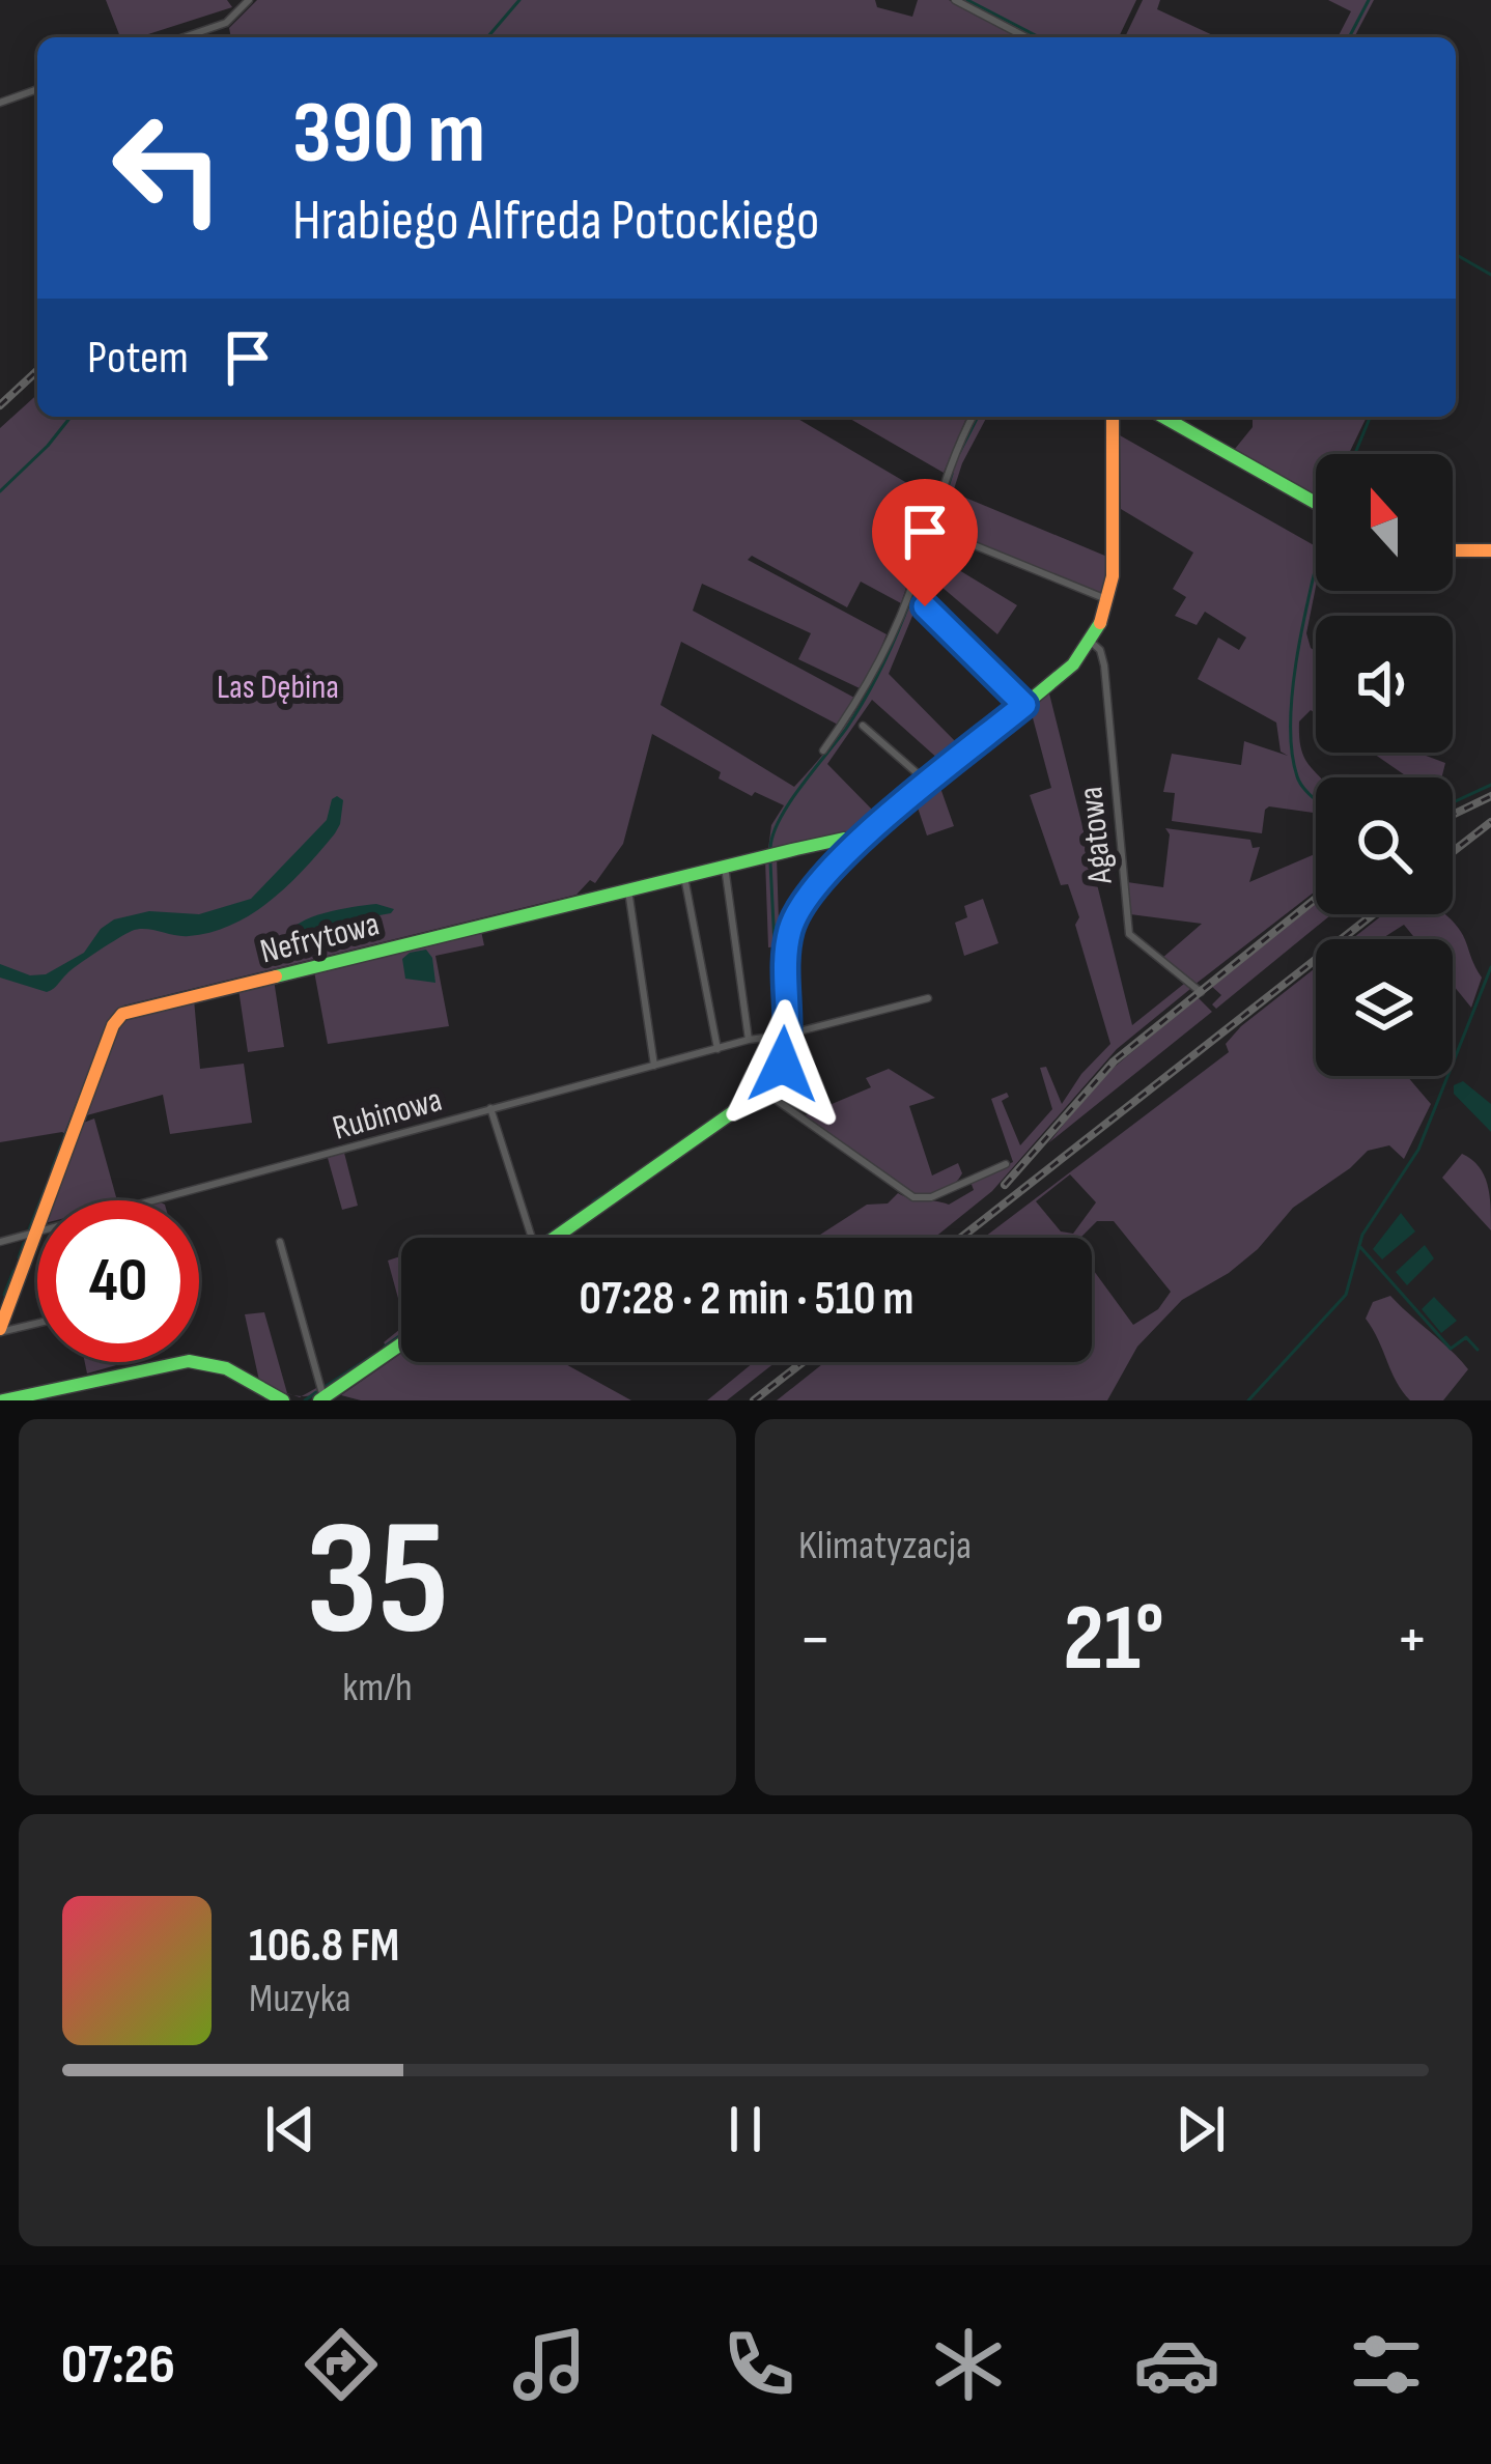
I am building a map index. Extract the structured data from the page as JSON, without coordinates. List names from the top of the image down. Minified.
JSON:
{"streets":{"street":["Agatowa","Nefrytowa","Rubinowa"]},"crossings":[["Nefrytowa","Rubinowa"]],"parks":["Las Dębina"],"north":"top","page":{"turn":["390 m","Hrabiego Alfreda Potockiego"],"then":"Potem","limit":"40","trip":"07:28 · 2 min · 510 m","tile":[["35","km/h"],"Klimatyzacja"],"heat":["−","21°","+"],"song":["106.8 FM","Muzyka"],"tabs":"07:26"}}
